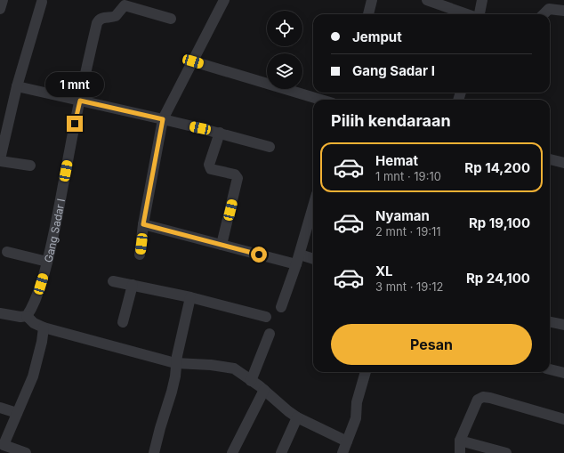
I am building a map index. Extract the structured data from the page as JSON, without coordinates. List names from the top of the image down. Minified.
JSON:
{"streets":{"street":["Gang Sadar I"]},"page":{"banner":["Jemput","Gang Sadar I"],"bubble":"1 mnt","heading":"Pilih kendaraan","list":[{"name":"Hemat","note":"1 mnt · 19:10","value":"Rp 14,200"},{"name":"Nyaman","note":"2 mnt · 19:11","value":"Rp 19,100"},{"name":"XL","note":"3 mnt · 19:12","value":"Rp 24,100"}],"buttons":"Pesan"}}
